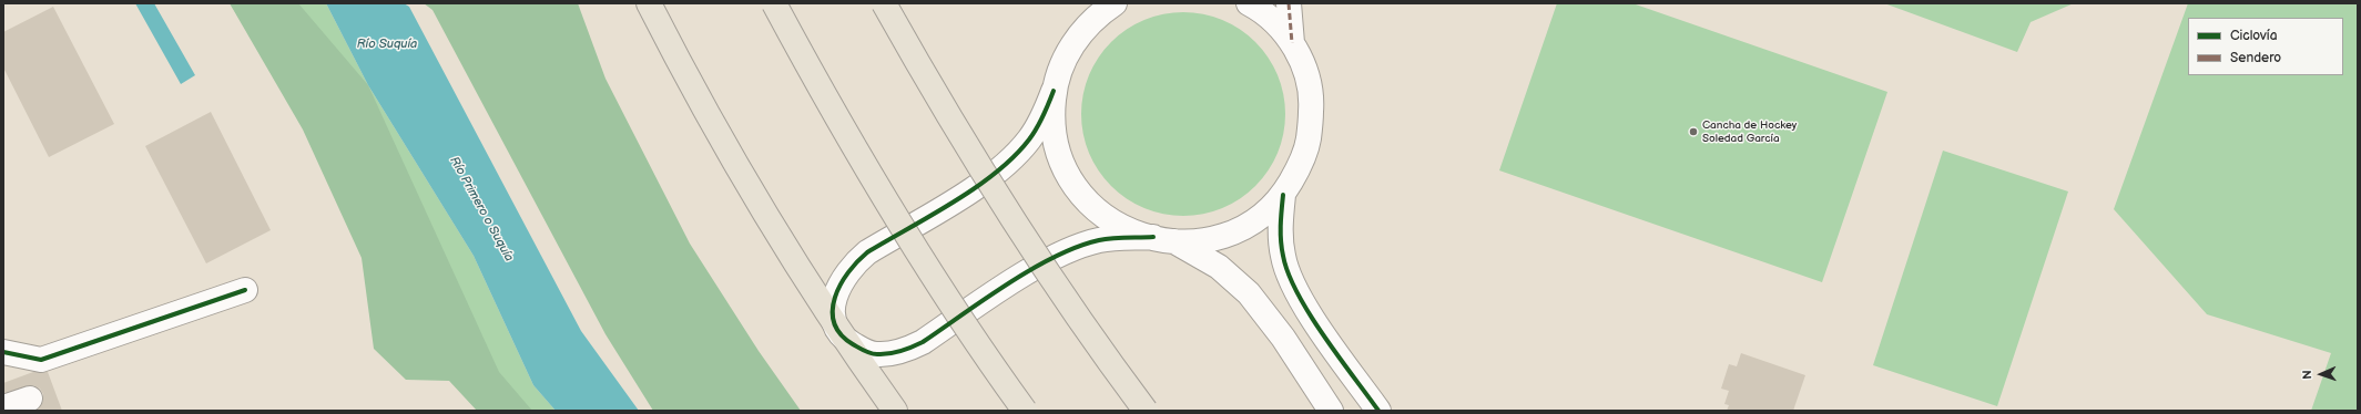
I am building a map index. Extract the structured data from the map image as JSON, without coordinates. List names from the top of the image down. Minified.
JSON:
{"water":["Río Suquía","Río Primero o Suquía"],"places":["Cancha de Hockey Soledad García"],"legend":["Ciclovía","Sendero"],"north":"left"}
